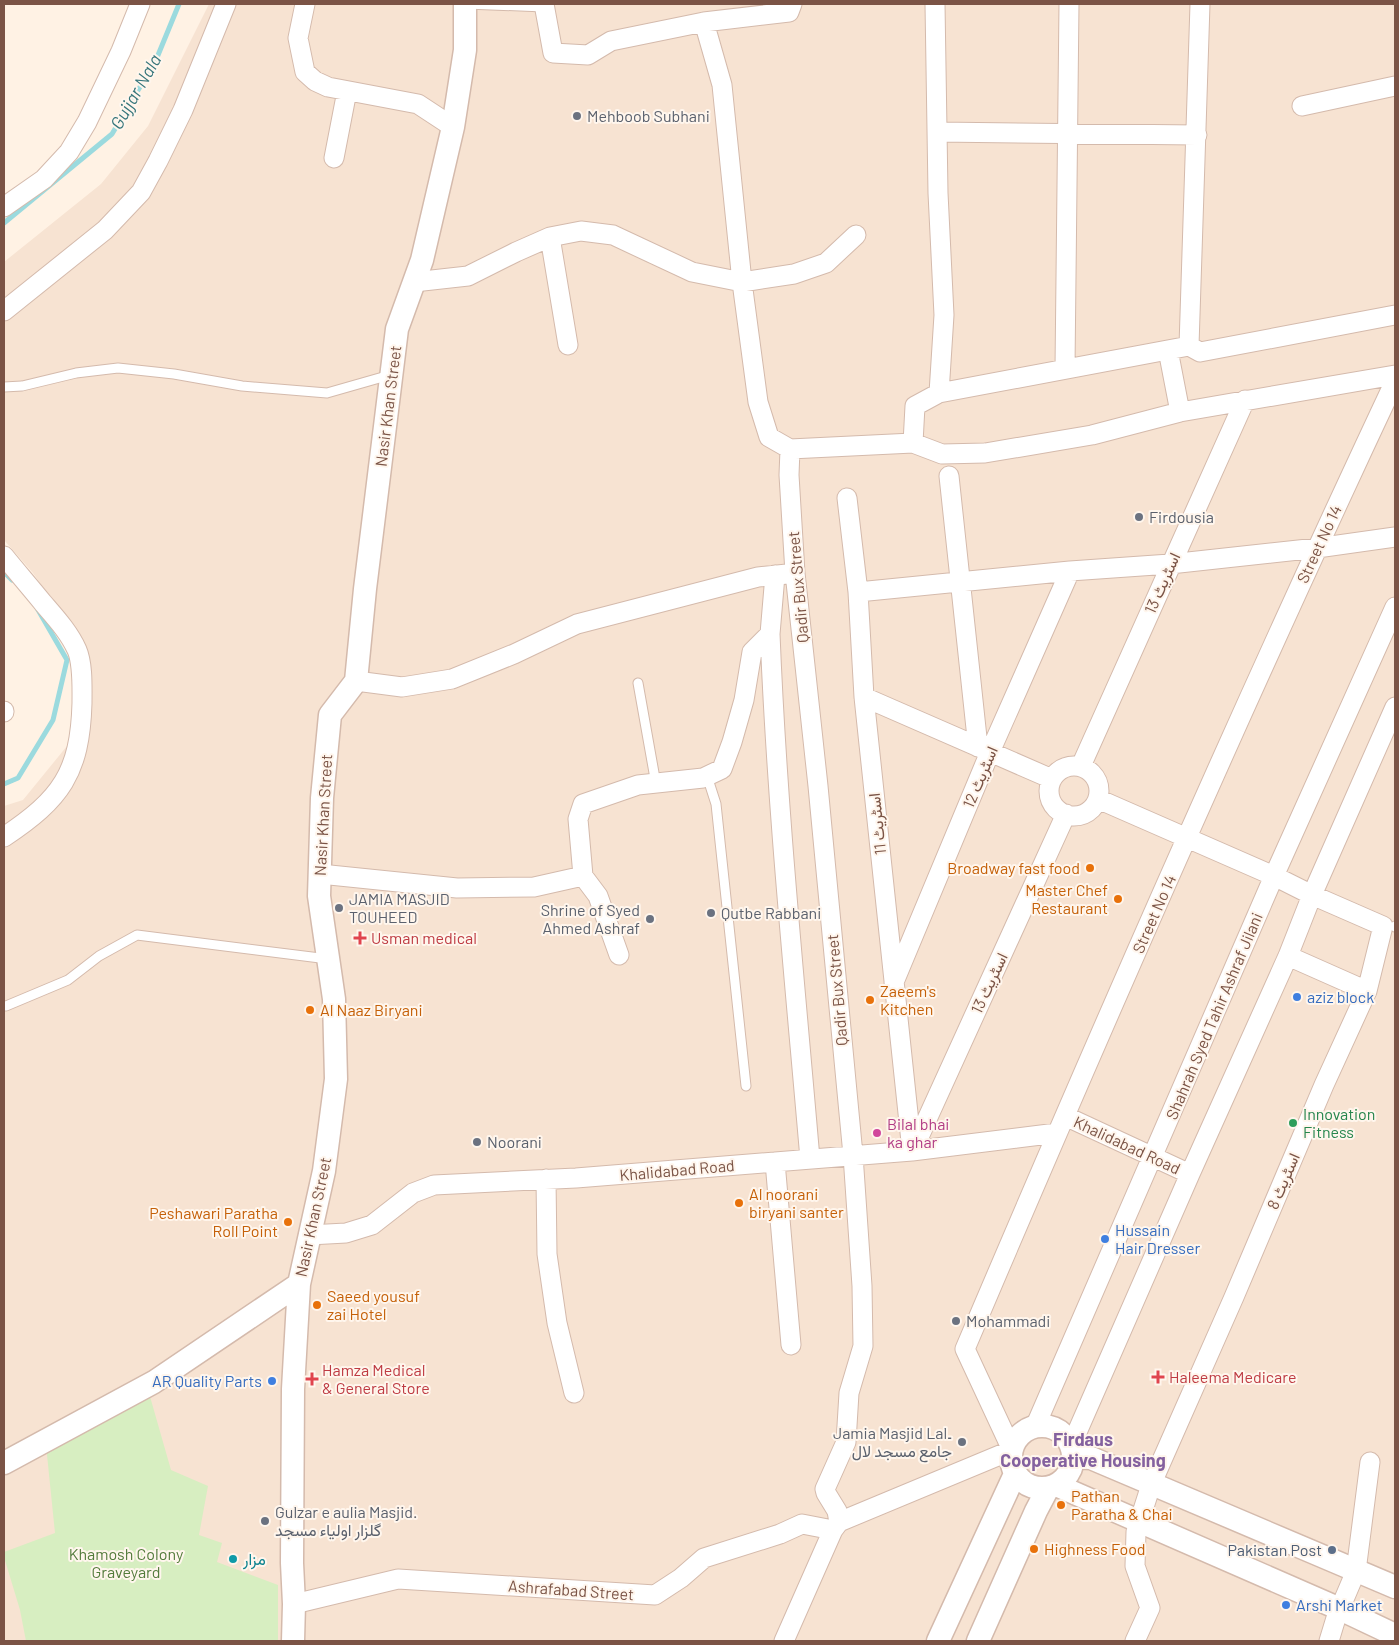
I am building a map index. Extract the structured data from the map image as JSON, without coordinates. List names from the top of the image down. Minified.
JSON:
{"streets":{"street":["Nasir Khan Street","Street No 14","اسٹریٹ 13","Qadir Bux Street","اسٹریٹ 12","اسٹریٹ 11","Shahrah Syed Tahir Ashraf Jilani","Khalidabad Road","اسٹریٹ 8","Ashrafabad Street"]},"crossings":[["Nasir Khan Street","Khalidabad Road"],["Nasir Khan Street","Ashrafabad Street"],["Street No 14","Shahrah Syed Tahir Ashraf Jilani"],["Street No 14","Khalidabad Road"],["Street No 14","اسٹریٹ 8"],["اسٹریٹ 13","اسٹریٹ 11"],["اسٹریٹ 13","Khalidabad Road"],["اسٹریٹ 13","اسٹریٹ 8"],["Qadir Bux Street","Khalidabad Road"],["Qadir Bux Street","Ashrafabad Street"],["اسٹریٹ 12","اسٹریٹ 11"],["اسٹریٹ 11","Khalidabad Road"],["Shahrah Syed Tahir Ashraf Jilani","Khalidabad Road"],["Shahrah Syed Tahir Ashraf Jilani","اسٹریٹ 8"]],"districts":["Firdaus Cooperative Housing"],"water":["Gujjar Nala"],"parks":["Khamosh Colony Graveyard"],"places":{"other":["Mehboob Subhani","Firdousia","Broadway fast food","Master Chef Restaurant","JAMIA MASJID TOUHEED","Qutbe Rabbani","Shrine of Syed Ahmed Ashraf","aziz block","Zaeem's Kitchen","Al Naaz Biryani","Innovation Fitness","Bilal bhai ka ghar","Noorani","Al noorani biryani santer","Peshawari Paratha Roll Point","Hussain Hair Dresser","Saeed yousuf zai Hotel","Mohammadi","AR Quality Parts","Jamia Masjid Lal۔ جامع مسجد لال","Pathan Paratha & Chai","Gulzar e aulia Masjid. گلزار اولیاء مسجد","Highness Food","Pakistan Post","مزار","Arshi Market"],"health":["Usman medical","Haleema Medicare","Hamza Medical & General Store"]}}
